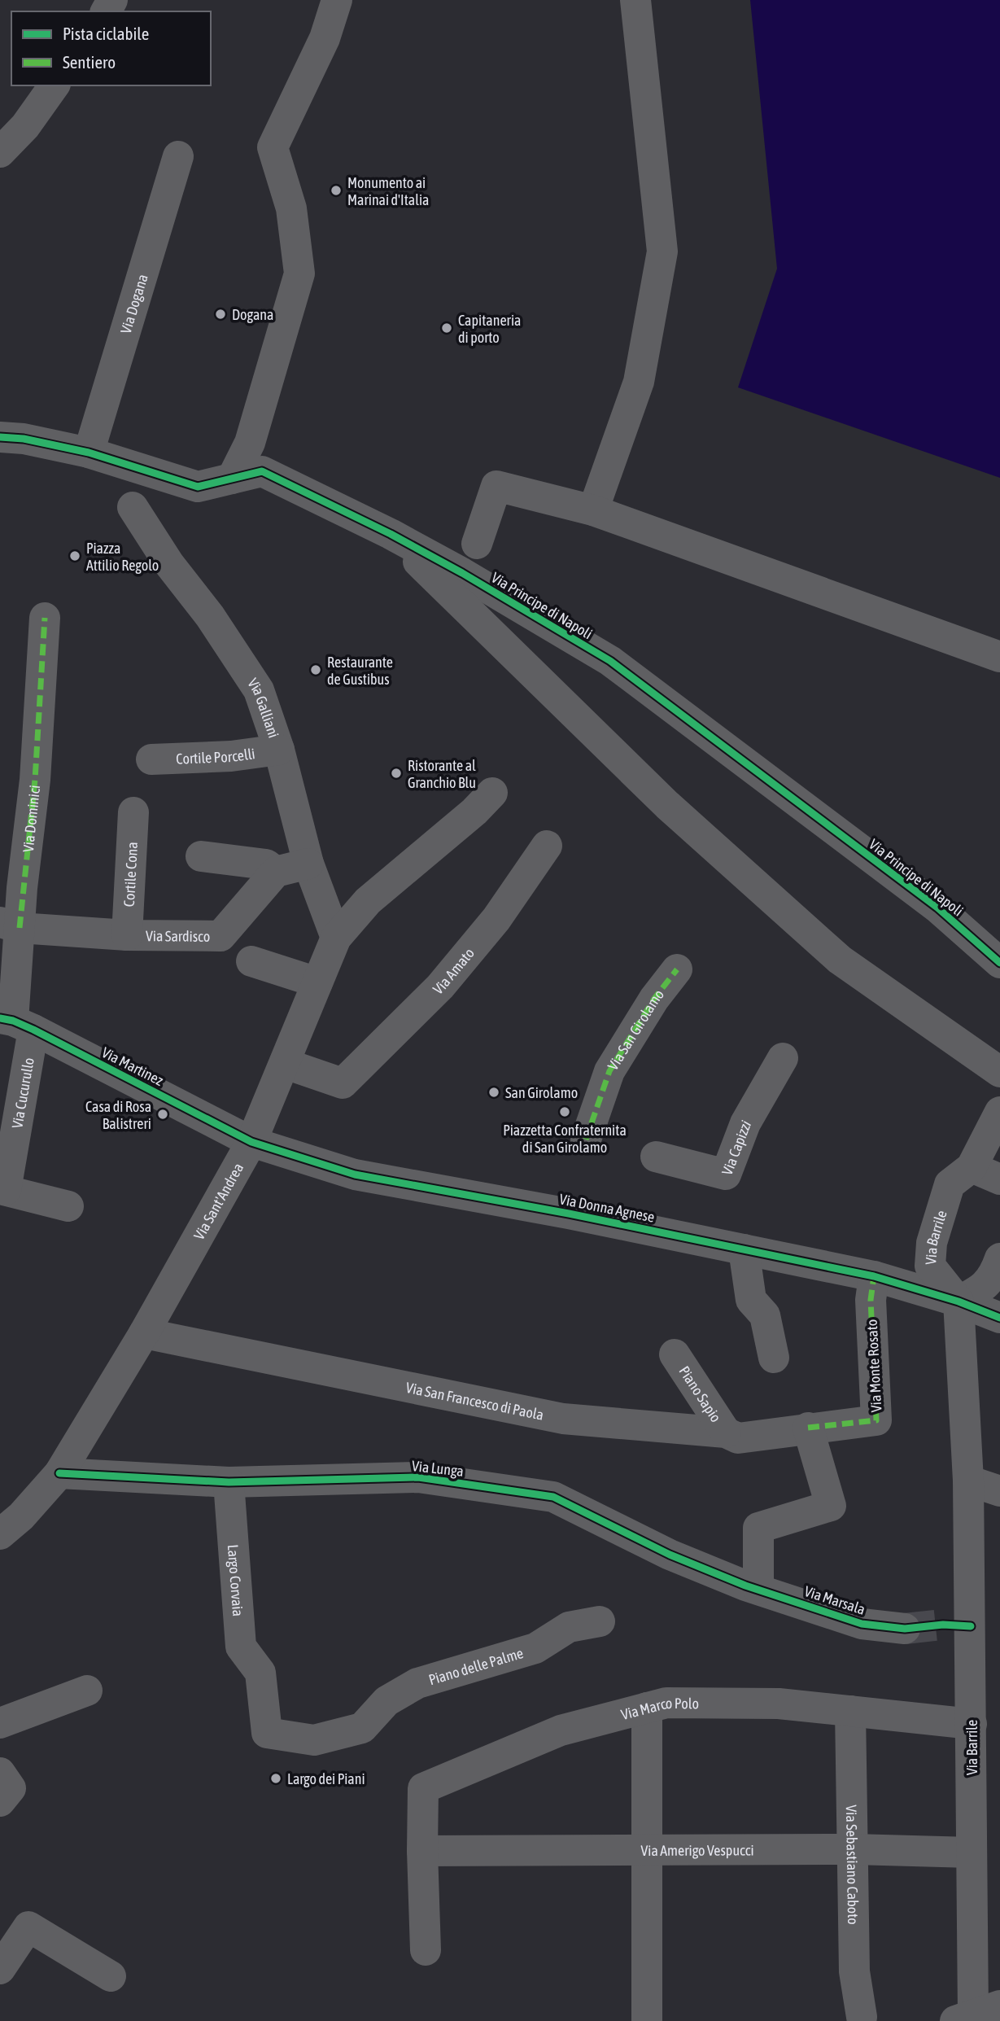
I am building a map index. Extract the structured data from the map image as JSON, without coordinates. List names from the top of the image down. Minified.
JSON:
{"streets":{"street":["Via Dogana","Via Principe di Napoli","Via Galliani","Cortile Porcelli","Via Dominici","Cortile Cona","Via Sardisco","Via Amato","Via San Girolamo","Via Martinez","Via Cucurullo","Via Capizzi","Via Sant'Andrea","Via Donna Agnese","Via Barrile","Via Monte Rosato","Piano Sapio","Via San Francesco di Paola","Via Lunga","Largo Corvaia","Via Marsala","Piano delle Palme","Via Marco Polo","Via Amerigo Vespucci","Via Sebastiano Caboto"]},"crossings":[["Via Dogana","Via Principe di Napoli"],["Via Galliani","Cortile Porcelli"],["Via Galliani","Via Sant'Andrea"],["Via Dominici","Via Sardisco"],["Via Dominici","Via Martinez"],["Via Dominici","Via Cucurullo"],["Cortile Cona","Via Sardisco"],["Via Amato","Via Sant'Andrea"],["Via Martinez","Via Cucurullo"],["Via Martinez","Via Sant'Andrea"],["Via Martinez","Via Donna Agnese"],["Via Sant'Andrea","Via Donna Agnese"],["Via Sant'Andrea","Via San Francesco di Paola"],["Via Sant'Andrea","Via Lunga"],["Via Donna Agnese","Via Barrile"],["Via Donna Agnese","Via Monte Rosato"],["Via Barrile","Via Marco Polo"],["Via Barrile","Via Amerigo Vespucci"],["Via Monte Rosato","Via San Francesco di Paola"],["Piano Sapio","Via San Francesco di Paola"],["Via Lunga","Largo Corvaia"],["Via Lunga","Via Marsala"],["Largo Corvaia","Piano delle Palme"],["Via Marco Polo","Via Amerigo Vespucci"],["Via Marco Polo","Via Sebastiano Caboto"],["Via Amerigo Vespucci","Via Sebastiano Caboto"]],"places":["Monumento ai Marinai d'Italia","Dogana","Capitaneria di porto","Piazza Attilio Regolo","Restaurante de Gustibus","Ristorante al Granchio Blu","San Girolamo","Piazzetta Confraternita di San Girolamo","Casa di Rosa Balistreri","Largo dei Piani"],"legend":["Pista ciclabile","Sentiero"]}
